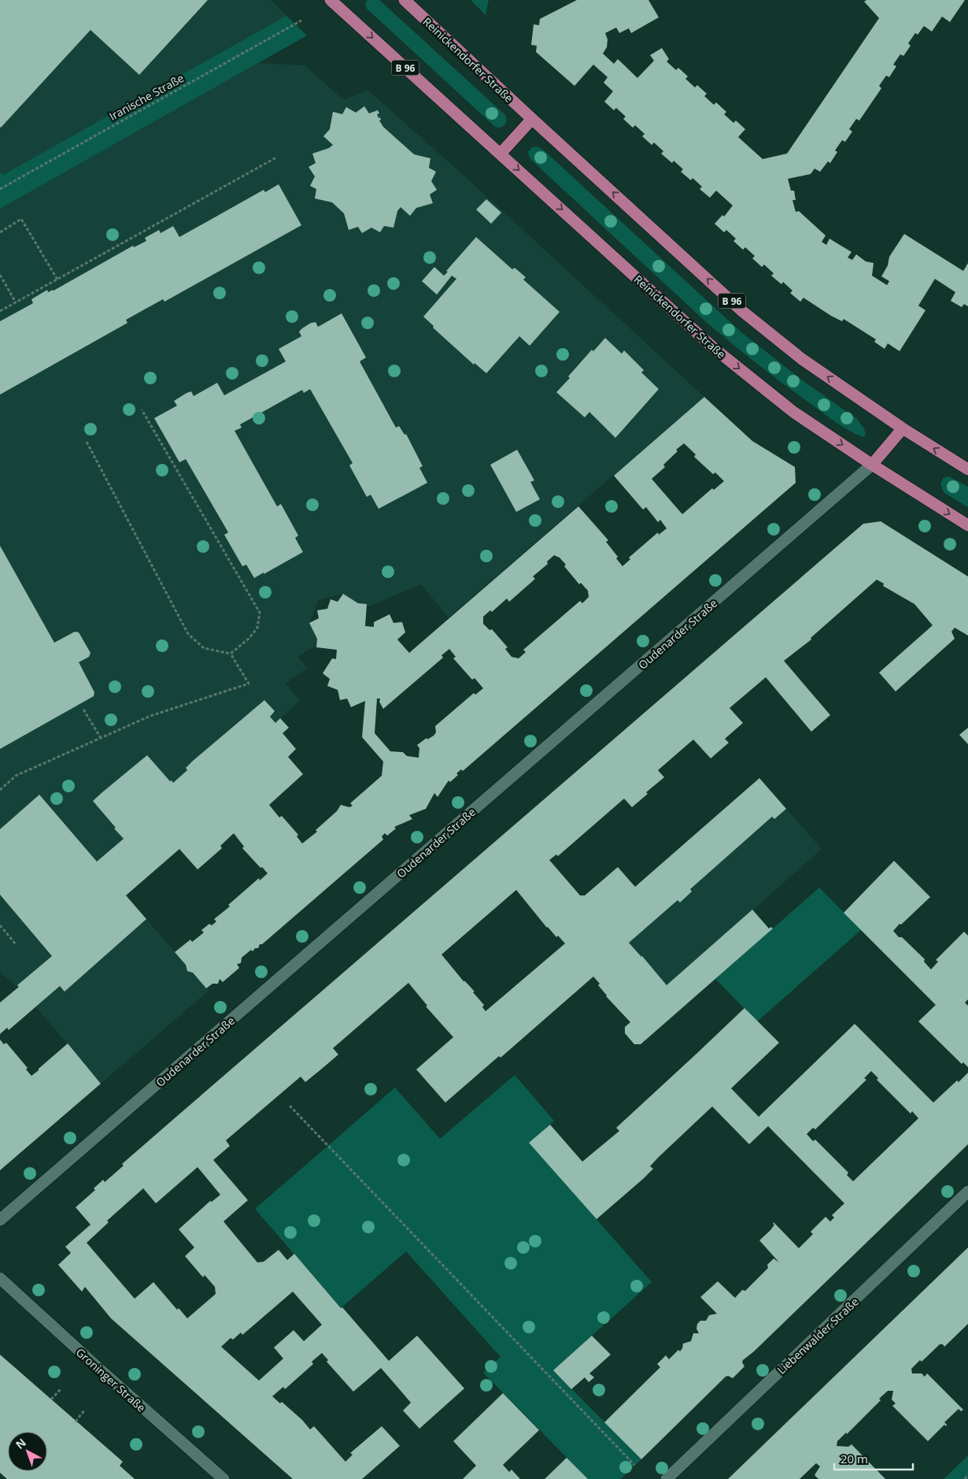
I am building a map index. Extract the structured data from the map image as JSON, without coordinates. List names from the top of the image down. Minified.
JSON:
{"streets":{"main road":["Reinickendorfer Straße","B 96"],"street":["Oudenarder Straße","Liebenwalder Straße","Groninger Straße"],"path":["Iranische Straße"]},"crossings":[["Reinickendorfer Straße","Oudenarder Straße"]],"scale_bar":"20 m","north":"top left"}
